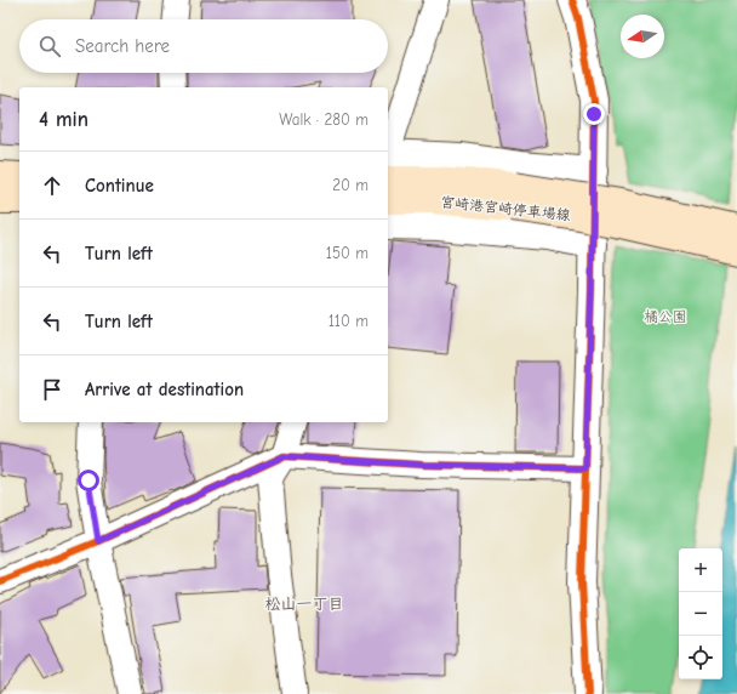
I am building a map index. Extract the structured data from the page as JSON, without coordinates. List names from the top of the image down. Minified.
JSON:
{"streets":{"main road":["宮崎港宮崎停車場線"]},"districts":["松山一丁目"],"parks":["橘公園"],"north":"left","page":{"search":"Search here","heading":["4 min","Walk · 280 m"],"list":[["Continue","20 m"],["Turn left","150 m"],["Turn left","110 m"],"Arrive at destination"],"map_buttons":["+","−"]}}
